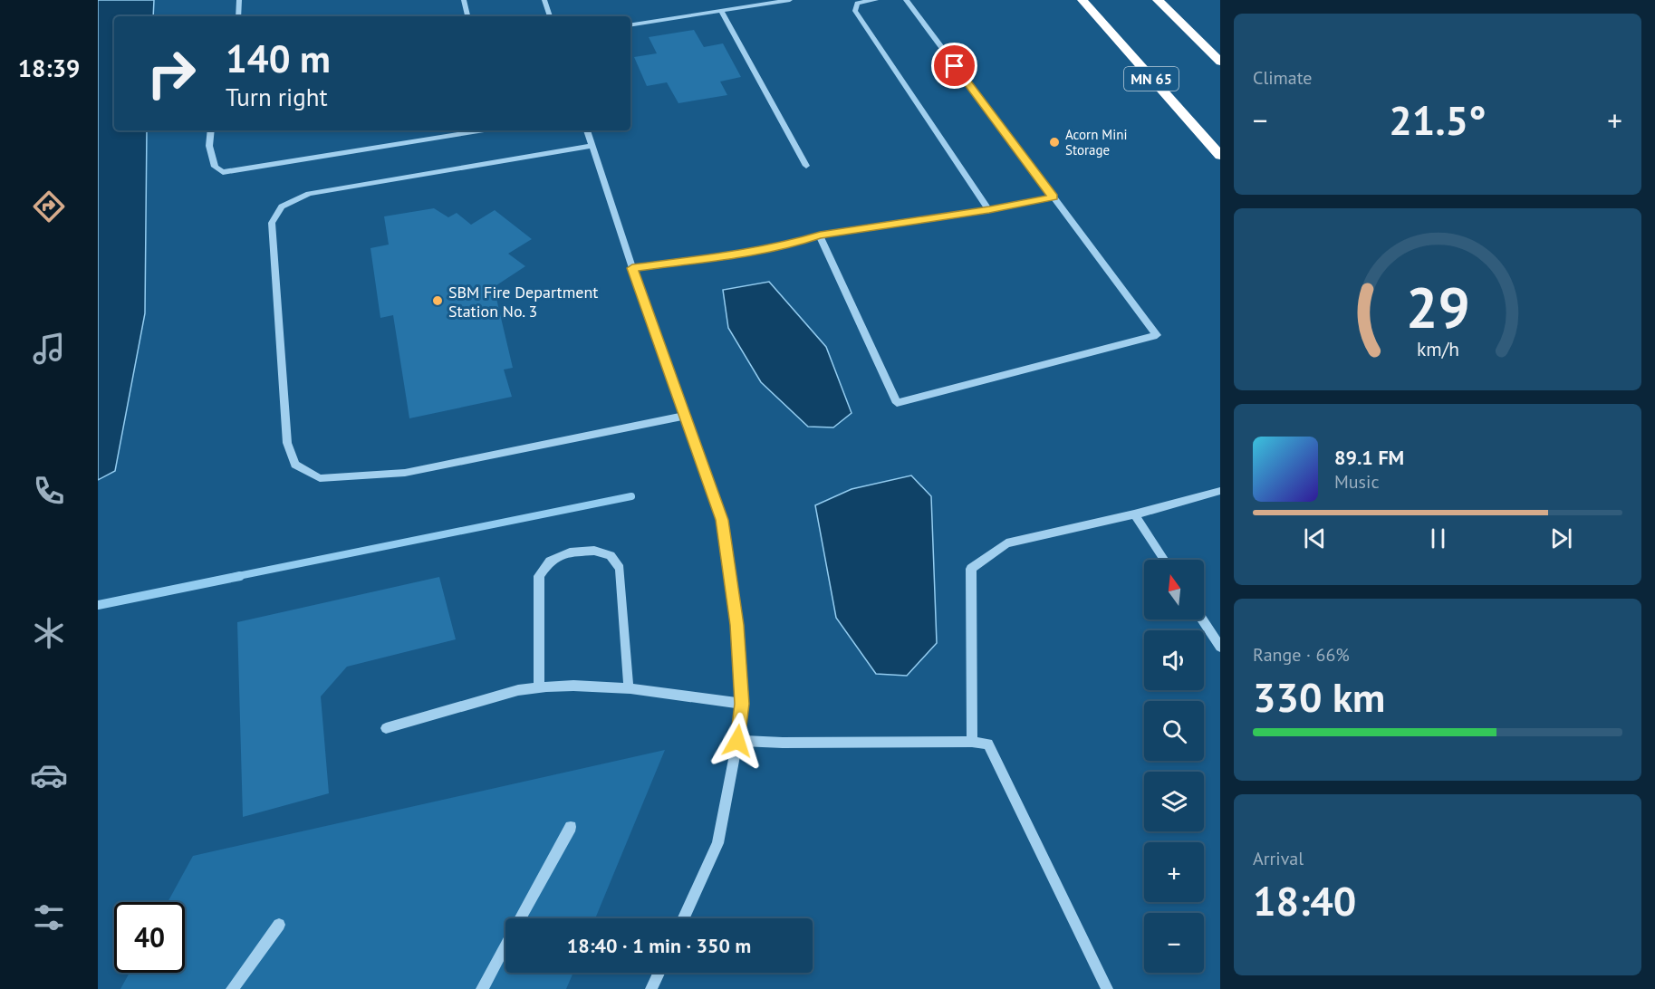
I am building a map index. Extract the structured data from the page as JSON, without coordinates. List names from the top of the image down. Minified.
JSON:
{"streets":{"highway":["MN 65"]},"places":["Acorn Mini Storage","SBM Fire Department Station No. 3"],"north":"top","page":{"tabs":"18:39","tile":["Climate",["Range · 66%","330 km"],["Arrival","18:40"]],"turn":["140 m","Turn right"],"heat":["−","21.5°","+"],"song":["89.1 FM","Music"],"map_buttons":["+","−"],"limit":"40","trip":"18:40 · 1 min · 350 m","gauge":["29","km/h"]}}
